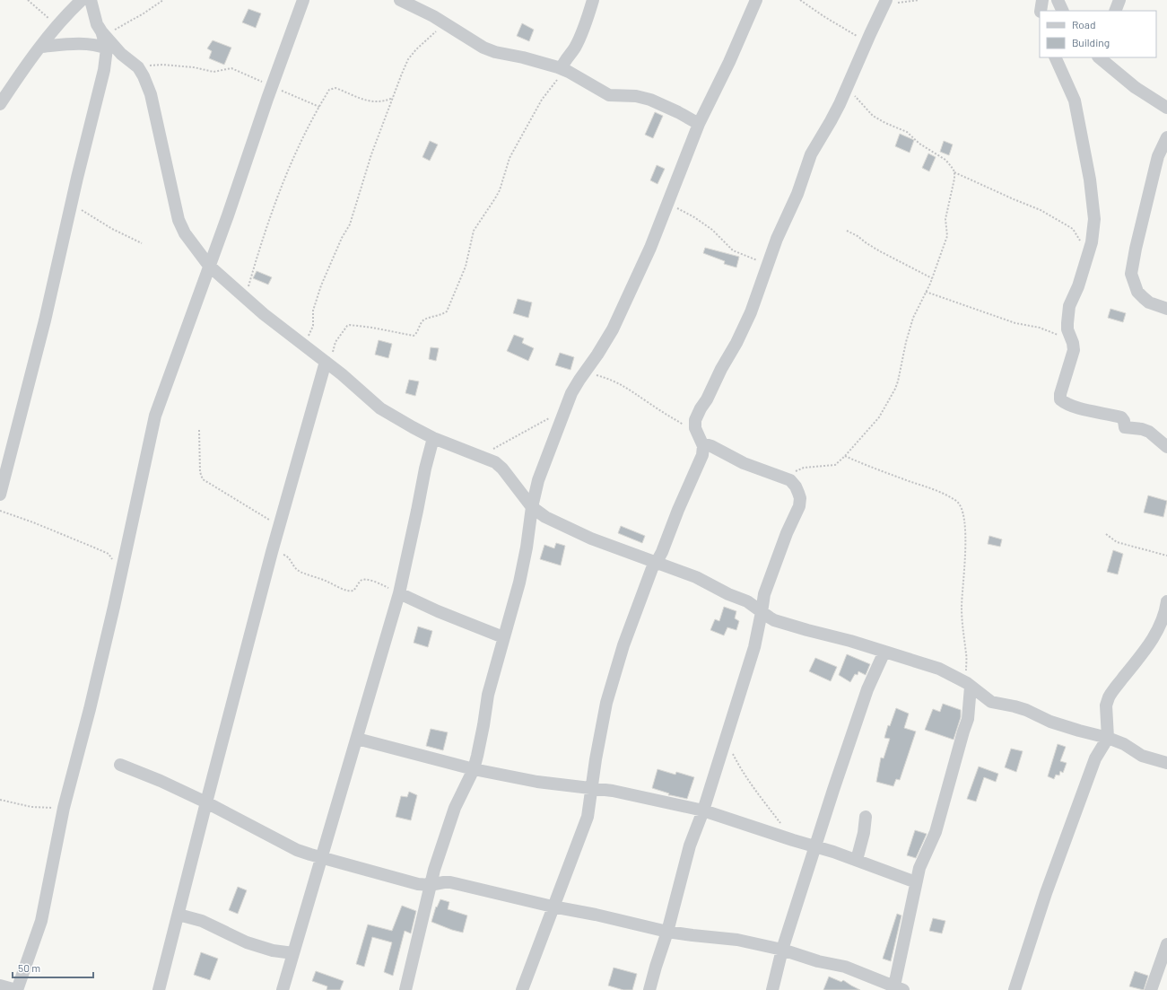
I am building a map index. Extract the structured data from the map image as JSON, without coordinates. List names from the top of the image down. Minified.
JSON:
{"legend":["Road","Building"],"scale_bar":"50 m"}
